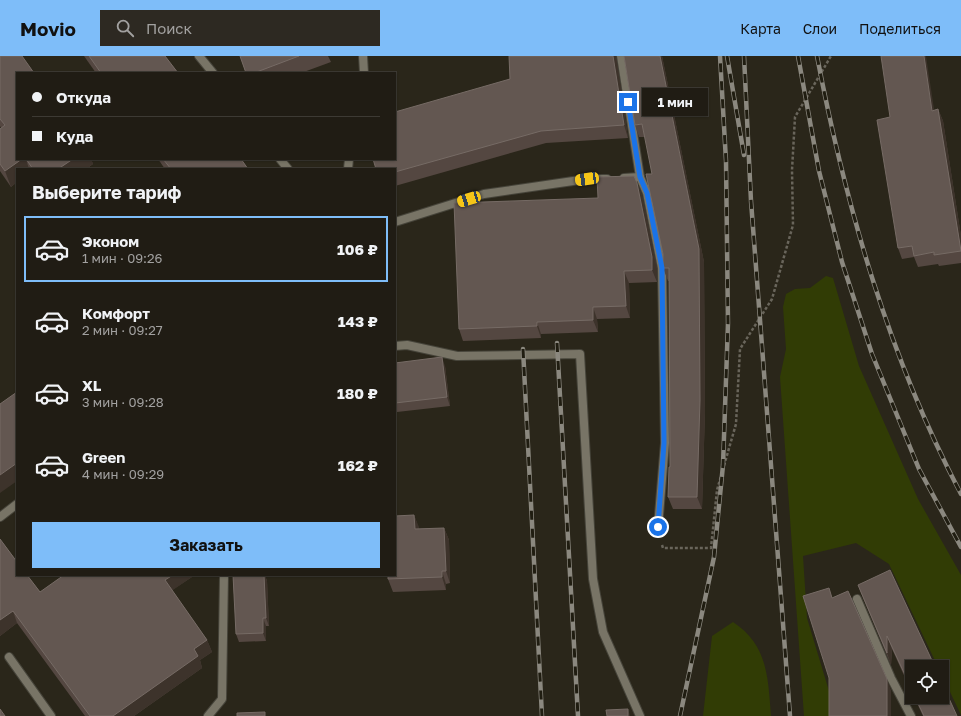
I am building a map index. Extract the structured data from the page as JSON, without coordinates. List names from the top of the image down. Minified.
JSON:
{"page":{"header":"Movio","search":"Поиск","nav":["Карта","Слои","Поделиться"],"banner":["Откуда","Куда"],"bubble":"1 мин","heading":"Выберите тариф","list":[{"name":"Эконом","note":"1 мин · 09:26","value":"106 ₽"},{"name":"Комфорт","note":"2 мин · 09:27","value":"143 ₽"},{"name":"XL","note":"3 мин · 09:28","value":"180 ₽"},{"name":"Green","note":"4 мин · 09:29","value":"162 ₽"}],"buttons":"Заказать"}}
